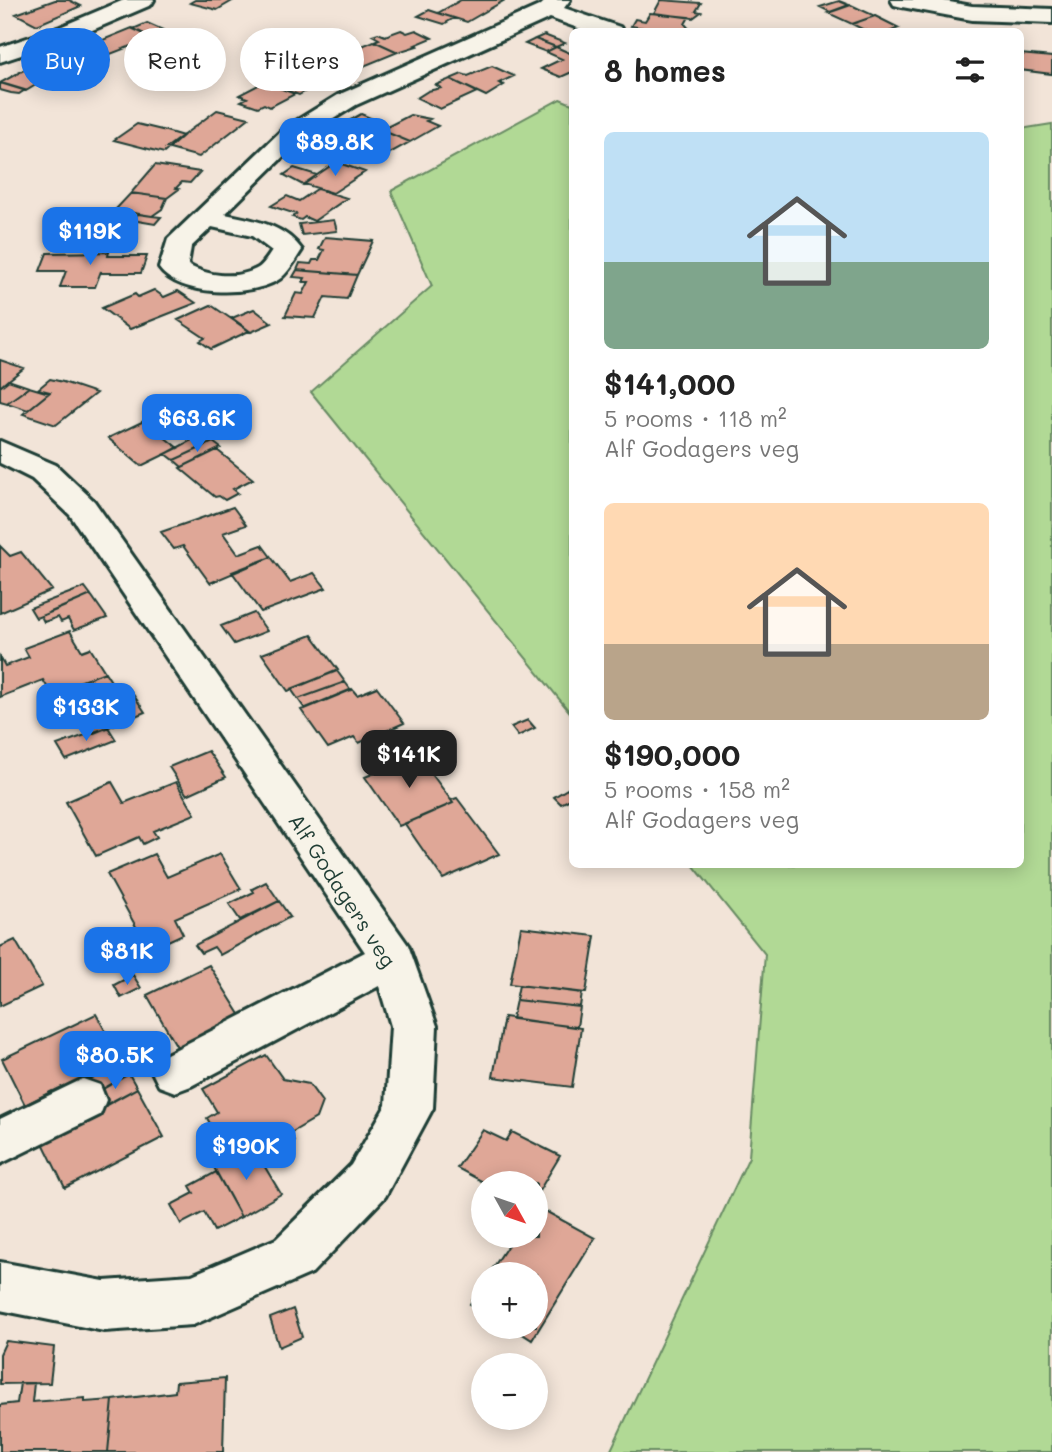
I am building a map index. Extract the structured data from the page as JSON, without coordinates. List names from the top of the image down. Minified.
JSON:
{"streets":{"street":["Alf Godagers veg"]},"north":"bottom right","page":{"chip":["Buy","Rent","Filters"],"heading":"8 homes","list":[{"name":"$141,000","note":"5 rooms · 118 m² · Alf Godagers veg"},{"name":"$190,000","note":"5 rooms · 158 m² · Alf Godagers veg"}],"price":["$89.8K","$119K","$63.6K","$133K","$141K","$81K","$80.5K","$190K"],"map_buttons":["+","−"]}}
